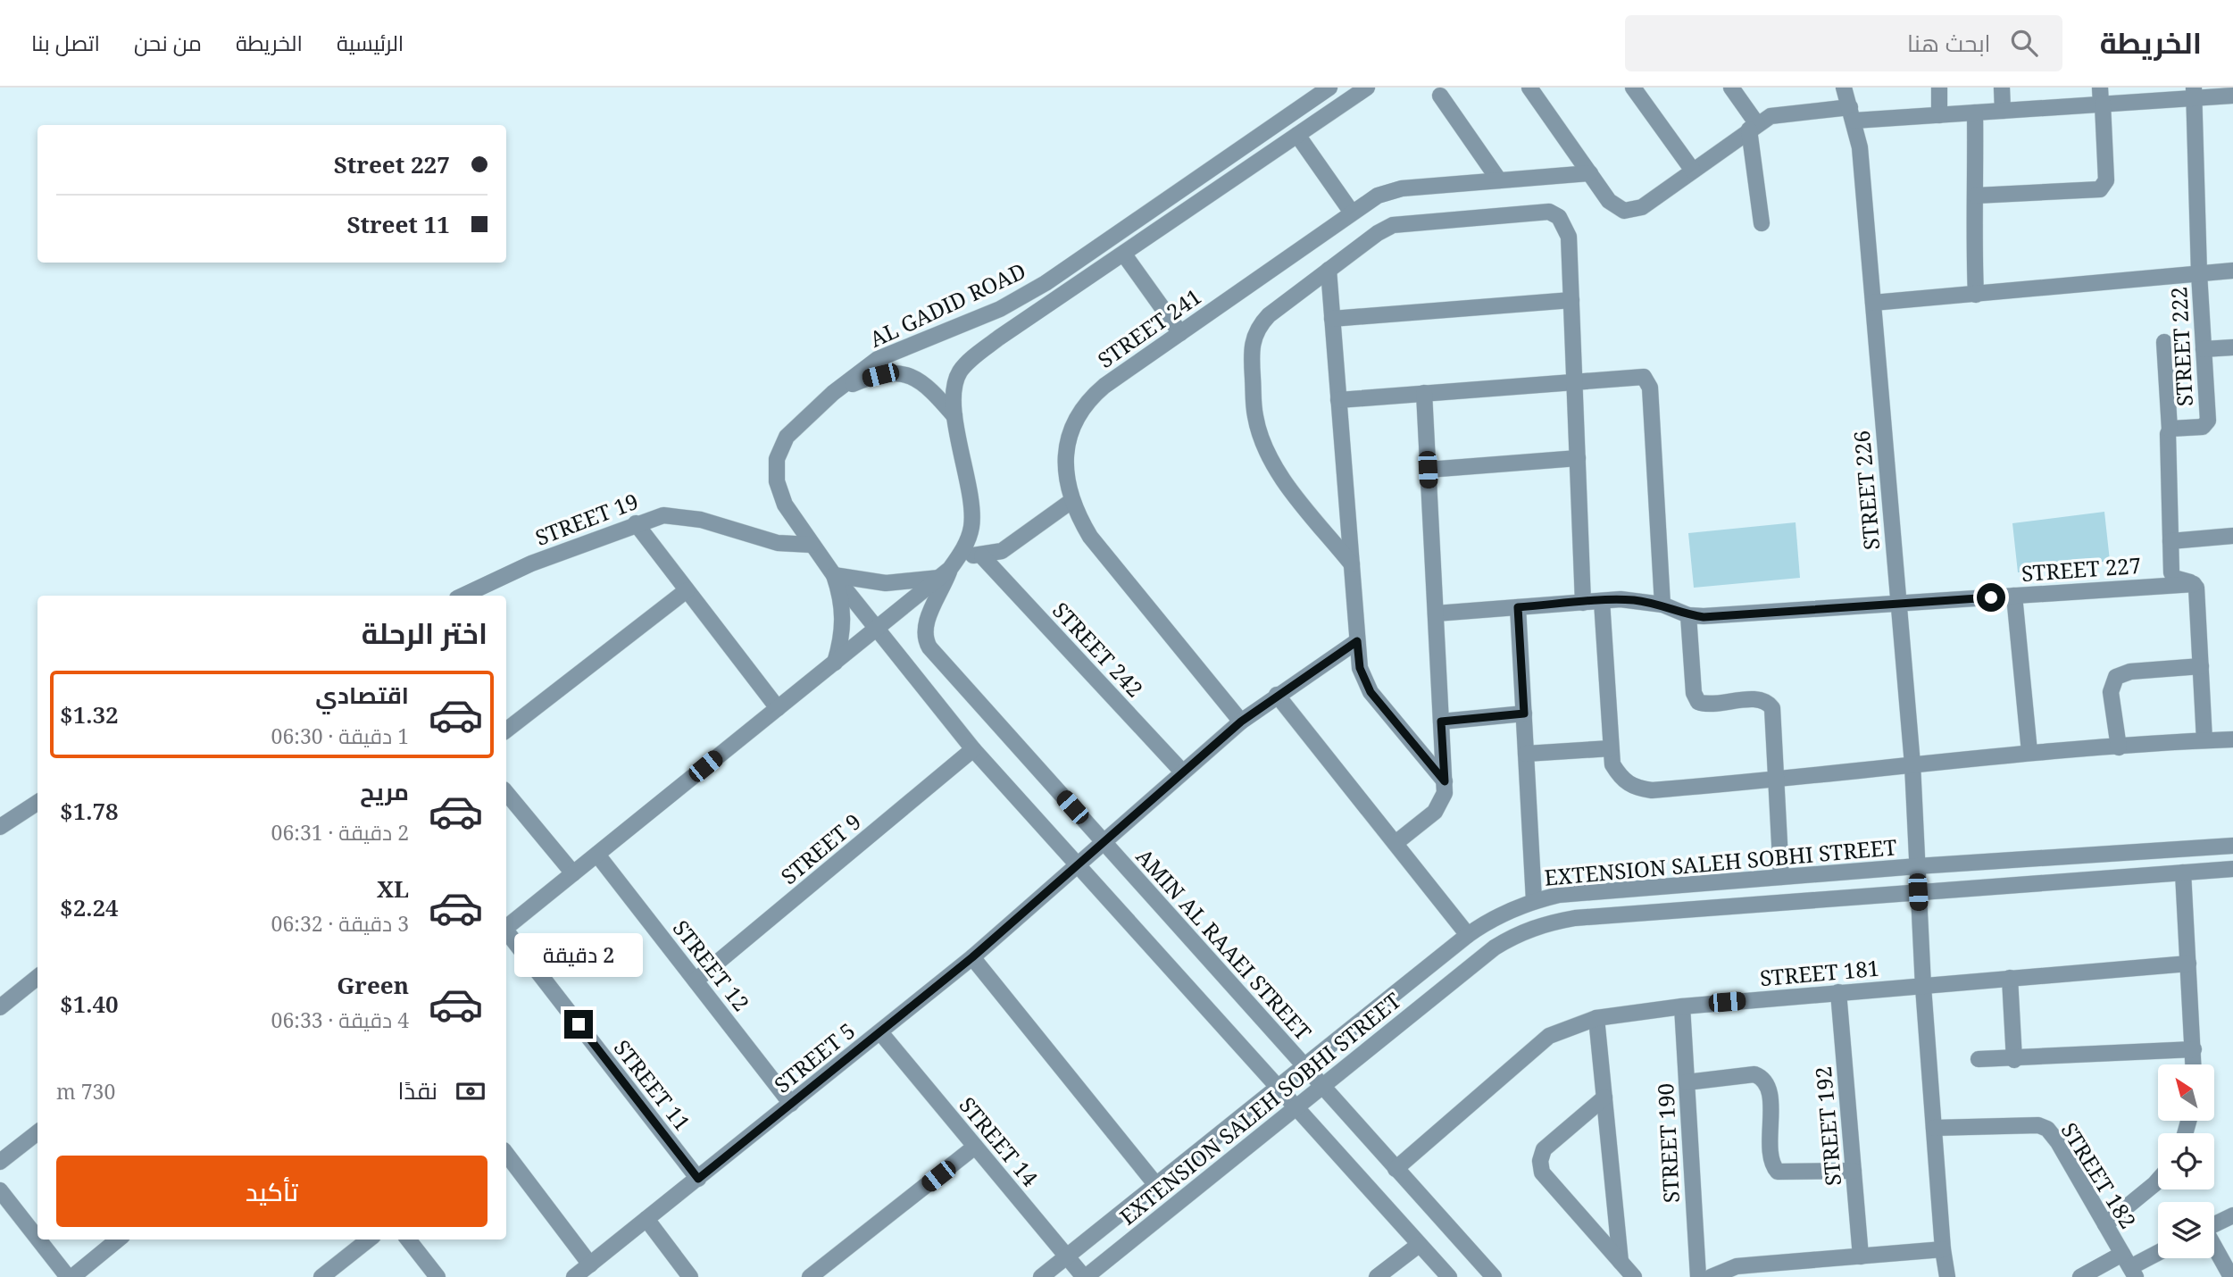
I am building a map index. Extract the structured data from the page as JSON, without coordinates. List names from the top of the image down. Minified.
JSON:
{"streets":{"street":["AL GADID ROAD","STREET 241","STREET 222","STREET 226","STREET 19","STREET 227","STREET 242","STREET 9","EXTENSION SALEH SOBHI STREET","AMIN AL RAAEI STREET","STREET 12","STREET 181","STREET 5","STREET 11","STREET 192","STREET 14","STREET 190","STREET 182"]},"crossings":[["AL GADID ROAD","STREET 19"],["AL GADID ROAD","AMIN AL RAAEI STREET"],["STREET 241","STREET 5"],["STREET 222","STREET 227"],["STREET 226","STREET 227"],["STREET 226","EXTENSION SALEH SOBHI STREET"],["STREET 226","STREET 181"],["STREET 226","STREET 182"],["STREET 19","AMIN AL RAAEI STREET"],["STREET 242","STREET 5"],["STREET 9","STREET 12"],["EXTENSION SALEH SOBHI STREET","AMIN AL RAAEI STREET"],["EXTENSION SALEH SOBHI STREET","STREET 14"],["AMIN AL RAAEI STREET","STREET 181"],["AMIN AL RAAEI STREET","STREET 5"],["STREET 12","STREET 5"],["STREET 181","STREET 192"],["STREET 181","STREET 190"],["STREET 5","STREET 11"],["STREET 5","STREET 14"]],"north":"top left","page":{"header":"الخريطة","search":"ابحث هنا","nav":["الرئيسية","الخريطة","من نحن","اتصل بنا"],"banner":["Street 227","Street 11"],"heading":"اختر الرحلة","list":[{"name":"اقتصادي","note":"1 دقيقة · 06:30","value":"$1.32"},{"name":"مريح","note":"2 دقيقة · 06:31","value":"$1.78"},{"name":"XL","note":"3 دقيقة · 06:32","value":"$2.24"},{"name":"Green","note":"4 دقيقة · 06:33","value":"$1.40"}],"bubble":"2 دقيقة","pay":["نقدًا","730 m"],"buttons":"تأكيد"}}
